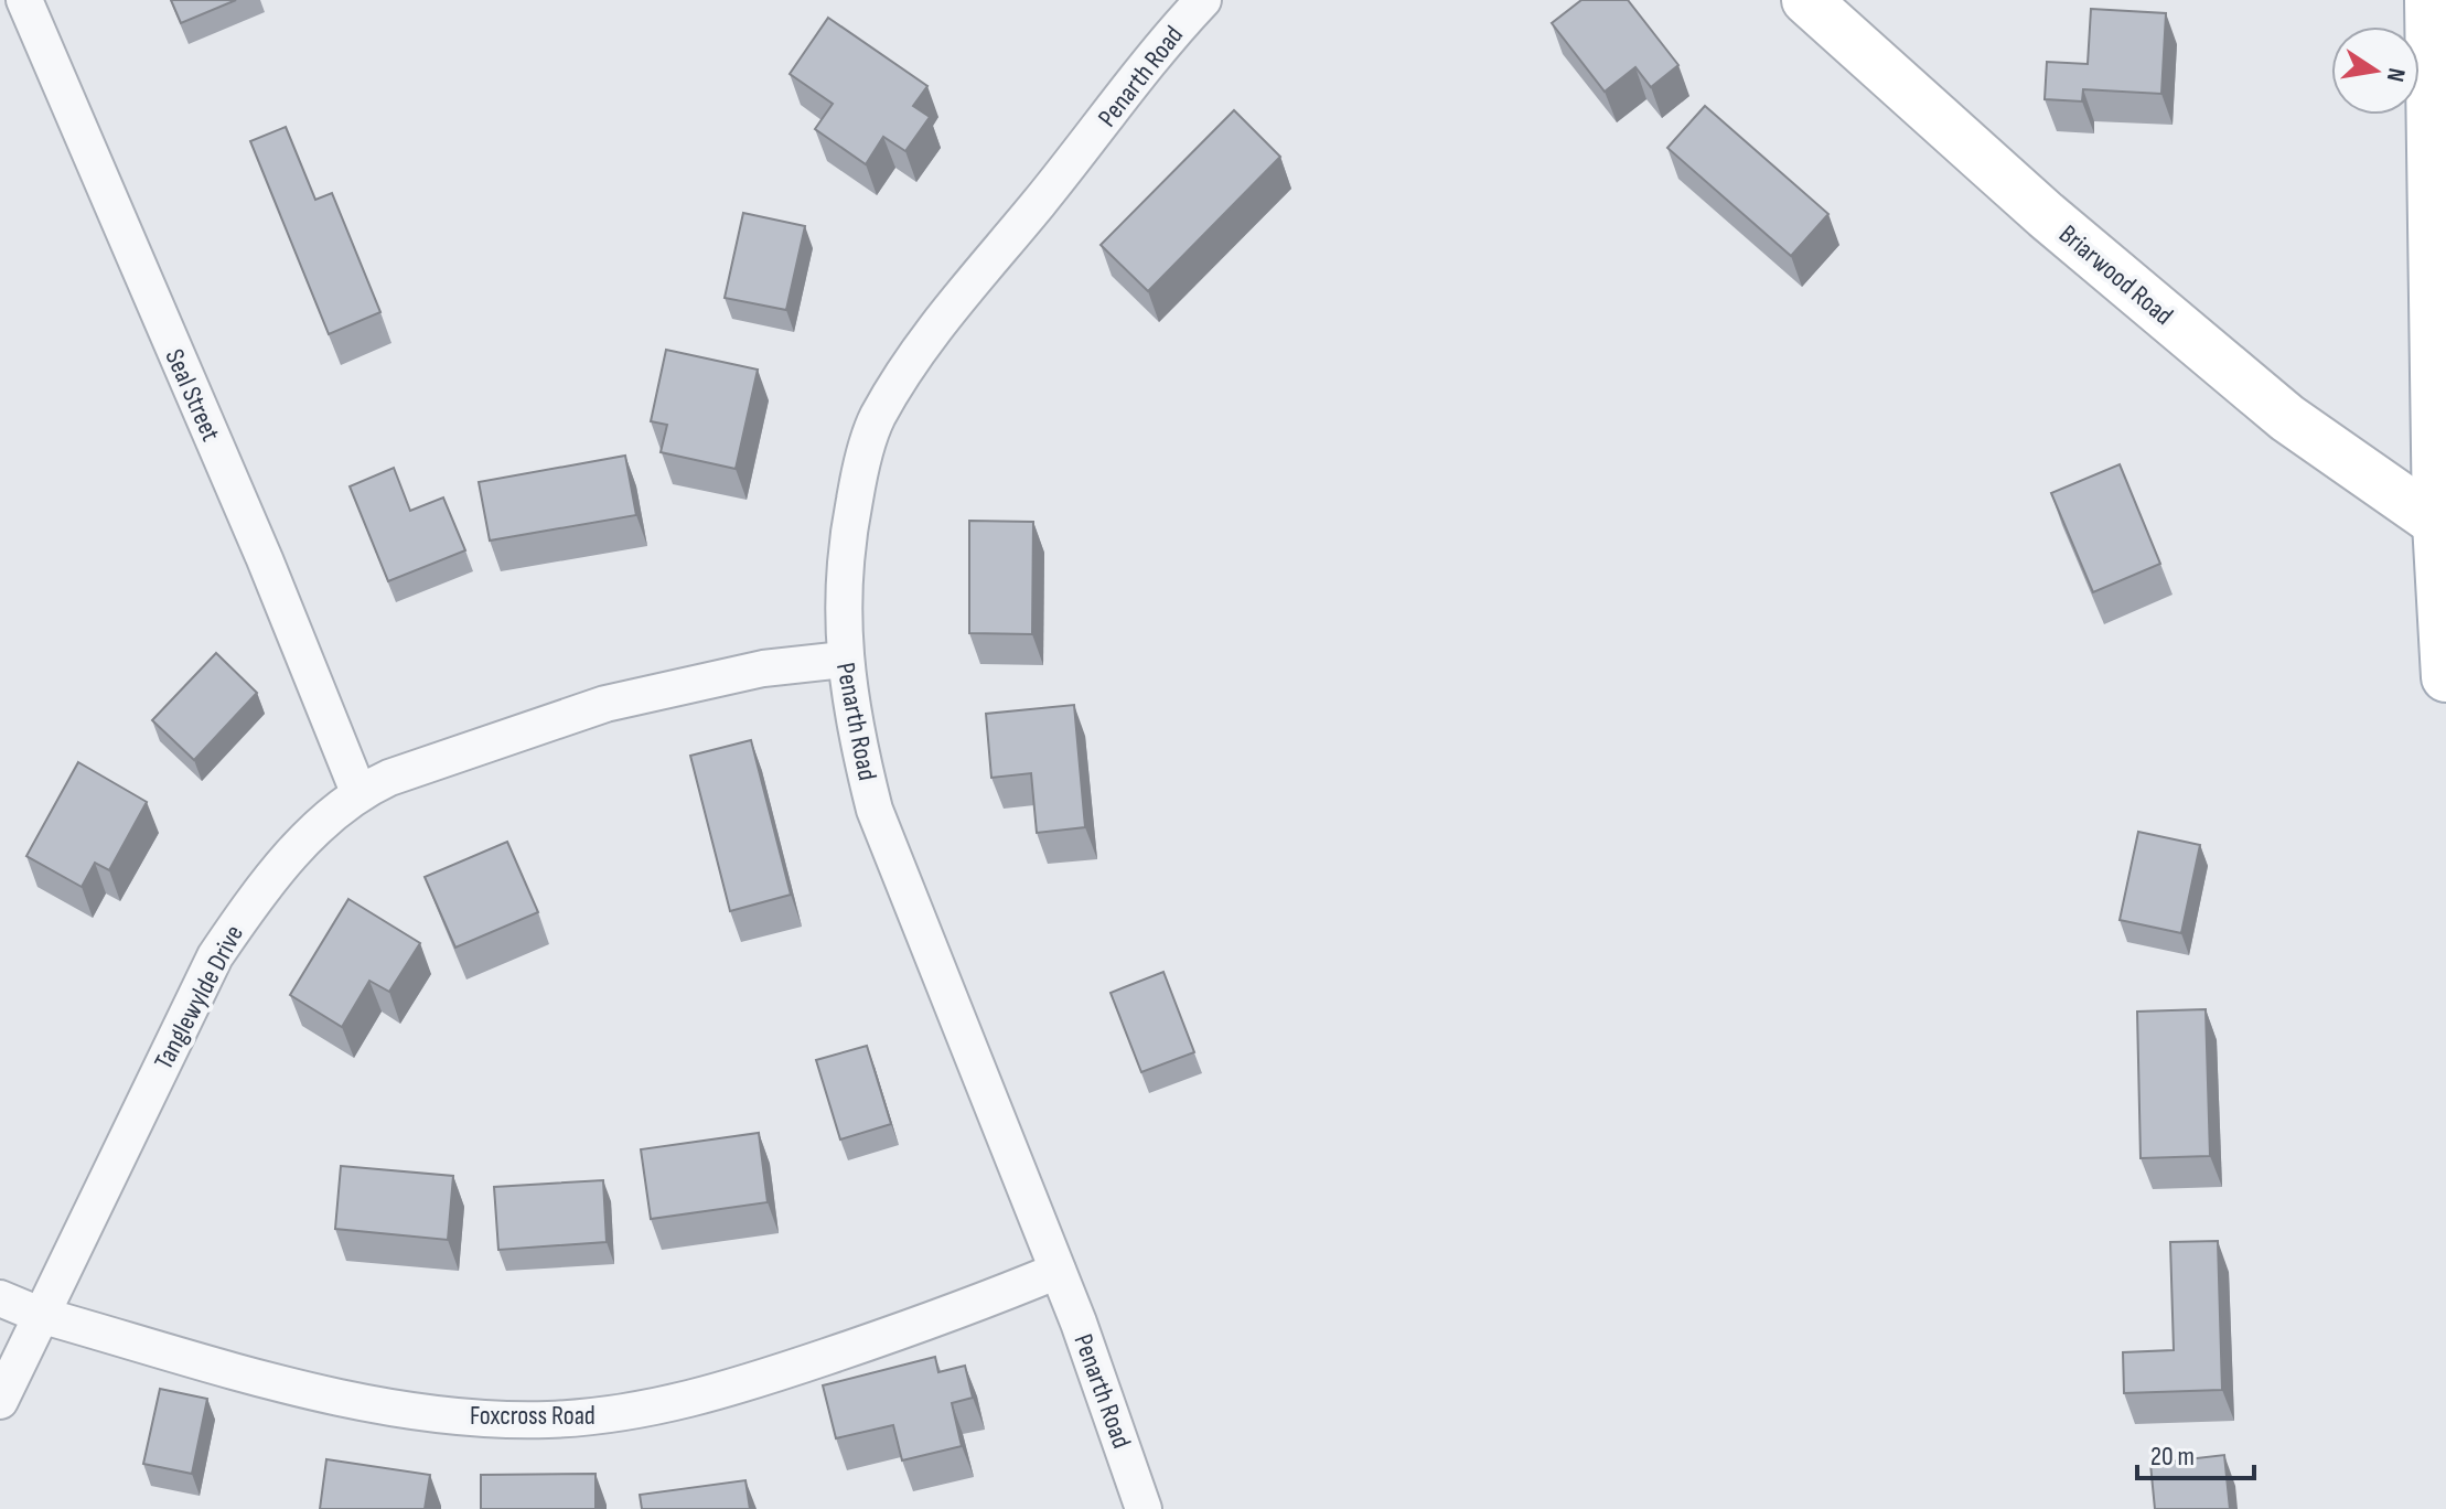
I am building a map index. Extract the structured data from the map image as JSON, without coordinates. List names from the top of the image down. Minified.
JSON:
{"streets":{"street":["Penarth Road","Briarwood Road","Seal Street","Tanglewylde Drive","Foxcross Road"]},"crossings":[["Penarth Road","Tanglewylde Drive"],["Penarth Road","Foxcross Road"],["Seal Street","Tanglewylde Drive"],["Tanglewylde Drive","Foxcross Road"]],"scale_bar":"20 m","north":"right"}
